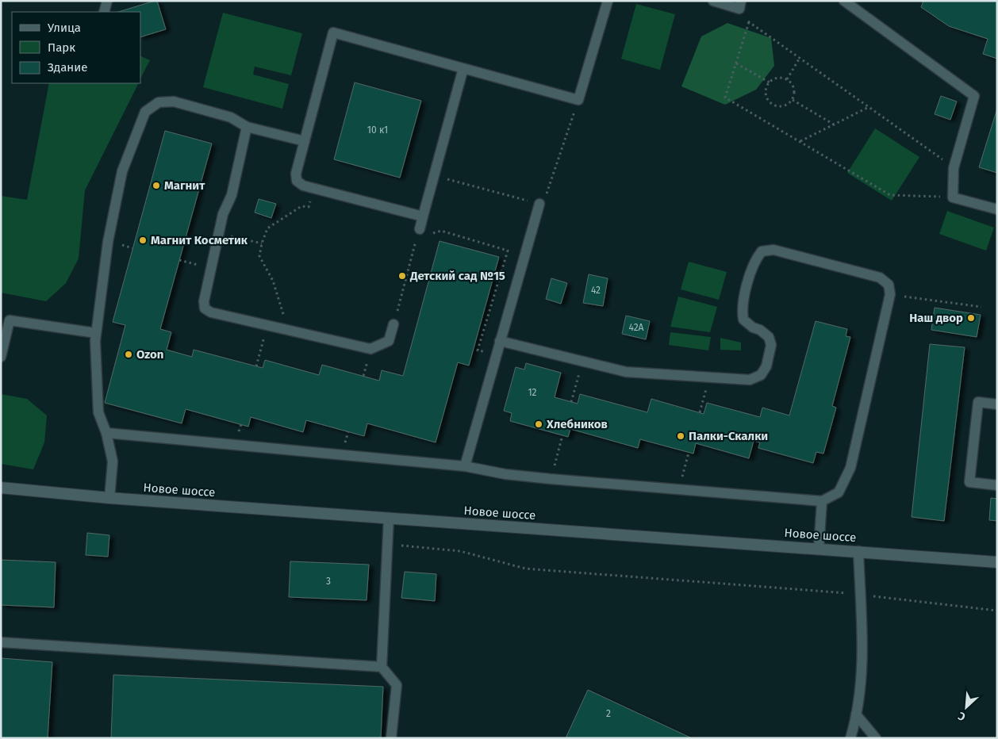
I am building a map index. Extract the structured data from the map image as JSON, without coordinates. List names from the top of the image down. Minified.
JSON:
{"streets":{"street":["Новое шоссе"]},"places":["Магнит","Магнит Косметик","Детский сад №15","Наш двор","Ozon","Хлебников","Палки-Скалки"],"house_numbers":["10 к1","42","42А","12","3","2"],"legend":["Улица","Парк","Здание"],"north":"bottom left"}
